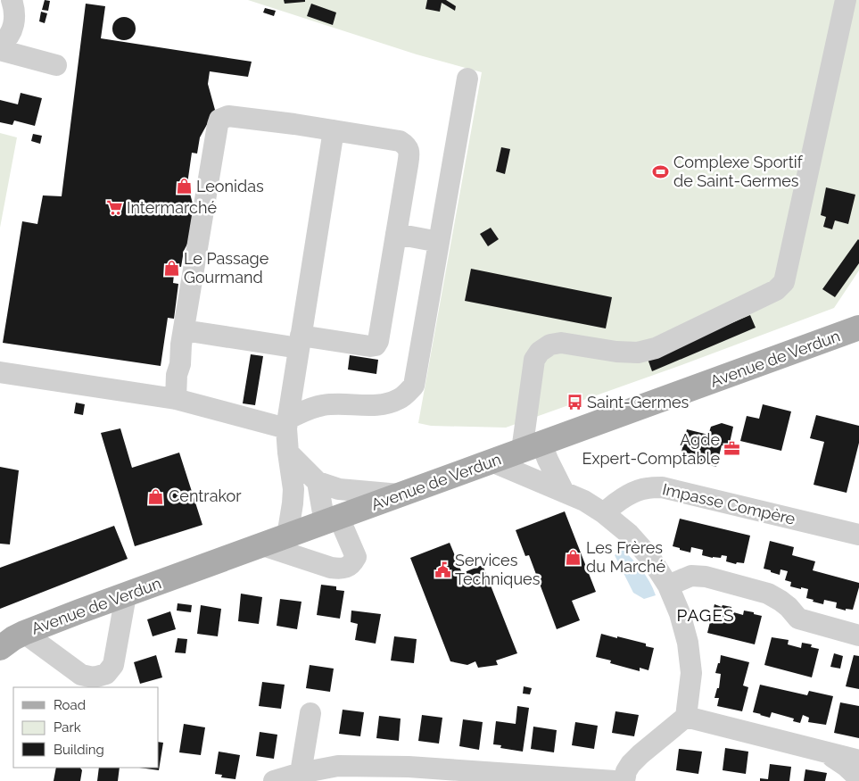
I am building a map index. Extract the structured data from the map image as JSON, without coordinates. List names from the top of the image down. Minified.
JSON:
{"streets":{"main road":["Avenue de Verdun"],"street":["Impasse Compère"]},"districts":["PAGES"],"places":{"sports":["Complexe Sportif de Saint-Germes"],"shop":["Leonidas","Le Passage Gourmand","Centrakor","Les Frères du Marché"],"supermarket":["Intermarché"],"bus stop":["Saint-Germes"],"office":["Agde Expert-Comptable"],"public building":["Services Techniques"]},"legend":["Road","Park","Building"]}
